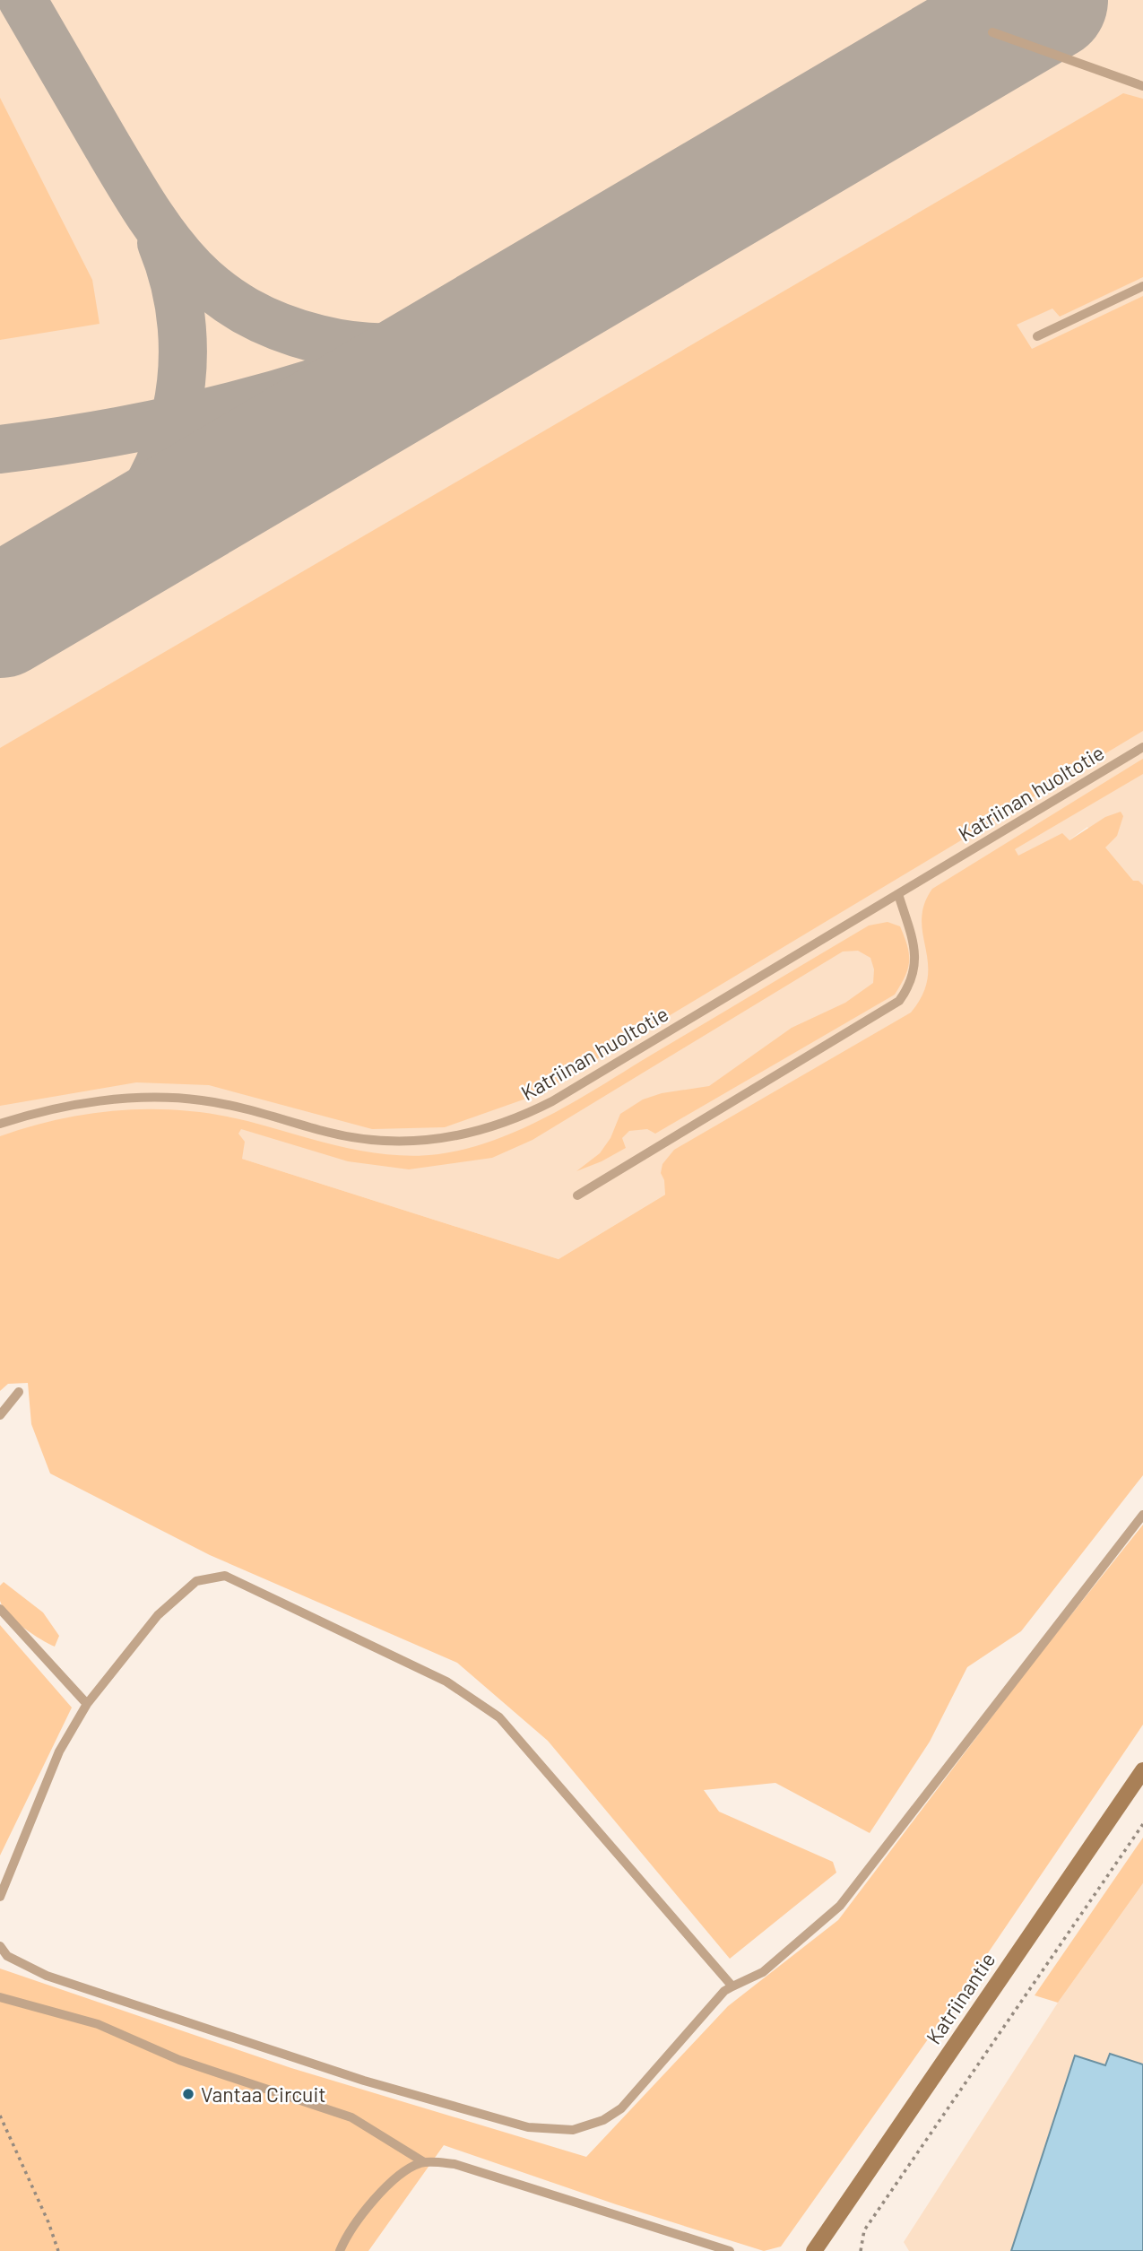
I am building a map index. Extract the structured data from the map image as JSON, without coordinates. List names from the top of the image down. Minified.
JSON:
{"streets":{"main road":["Katriinantie"],"lane":["Katriinan huoltotie"]},"places":["Vantaa Circuit"]}
